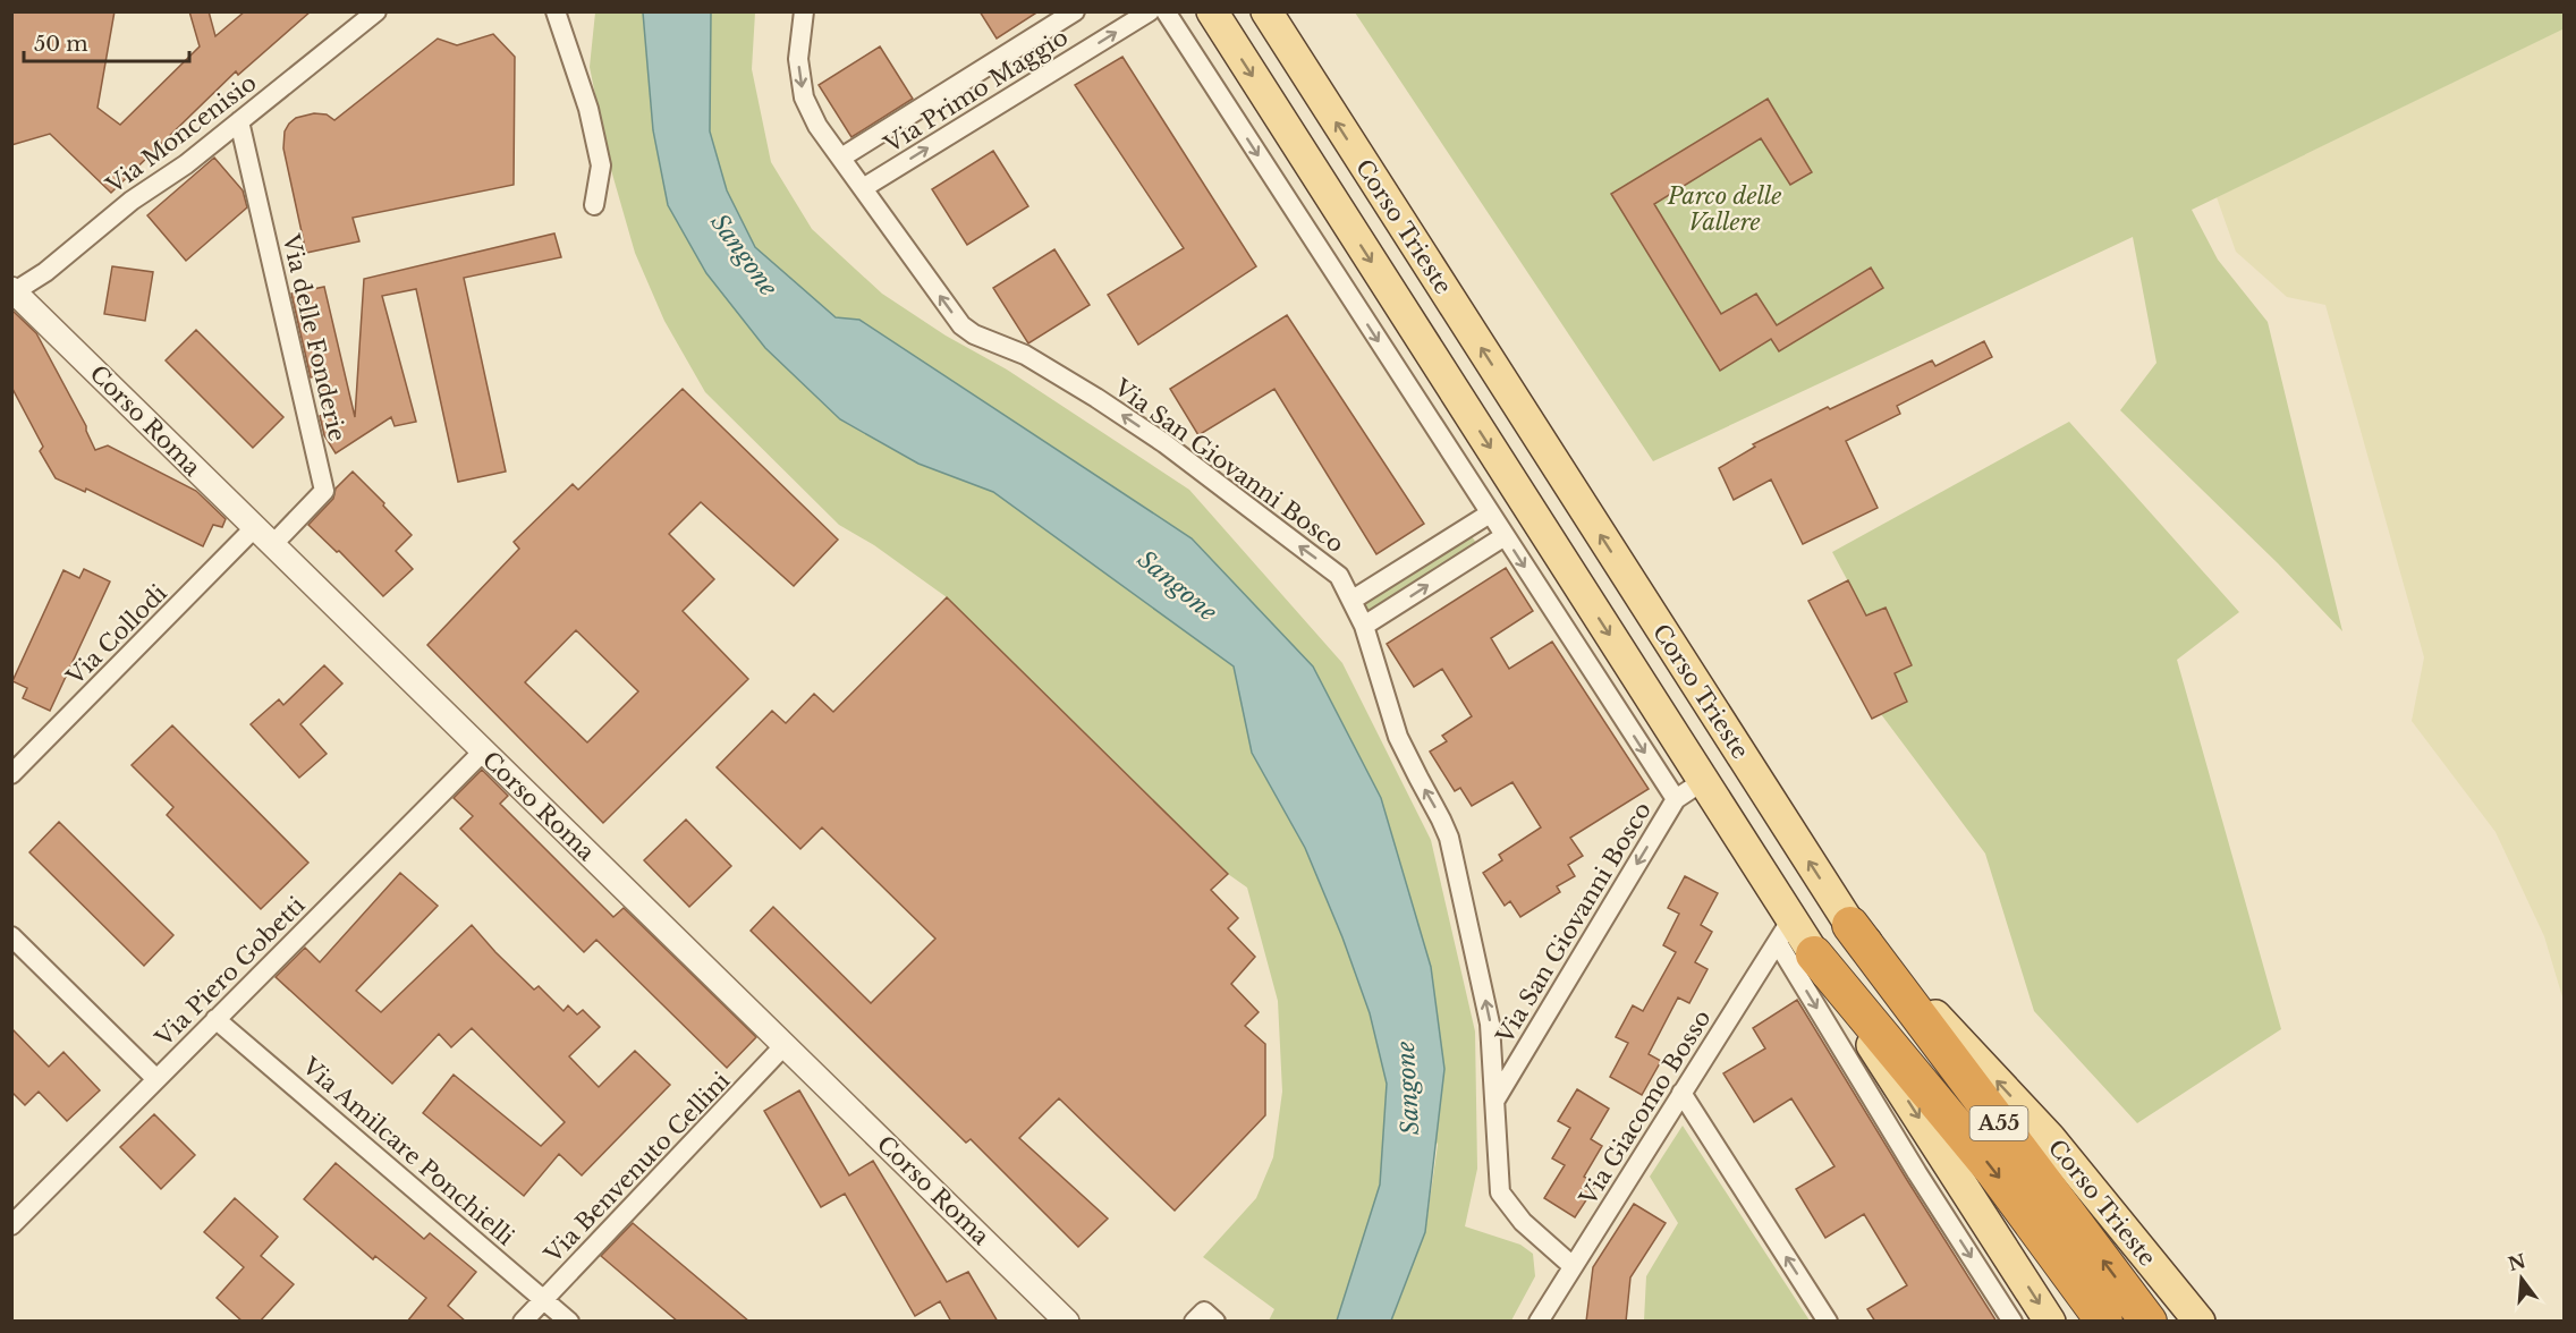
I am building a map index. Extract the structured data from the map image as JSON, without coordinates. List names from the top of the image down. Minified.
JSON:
{"streets":{"highway":["A55"],"main road":["Corso Trieste"],"street":["Via Primo Maggio","Via Moncenisio","Via delle Fonderie","Corso Roma","Via San Giovanni Bosco","Via Collodi","Via Piero Gobetti","Via Giacomo Bosso","Via Amilcare Ponchielli","Via Benvenuto Cellini"]},"crossings":[["Via Primo Maggio","Via San Giovanni Bosco"],["Via Moncenisio","Via delle Fonderie"],["Via Moncenisio","Corso Roma"],["Corso Trieste","Via San Giovanni Bosco"],["Corso Trieste","Via Giacomo Bosso"],["Corso Trieste","A55"],["Via delle Fonderie","Corso Roma"],["Corso Roma","Via Collodi"],["Corso Roma","Via Piero Gobetti"],["Corso Roma","Via Benvenuto Cellini"],["Via San Giovanni Bosco","Via Giacomo Bosso"],["Via Piero Gobetti","Via Amilcare Ponchielli"],["Via Amilcare Ponchielli","Via Benvenuto Cellini"]],"water":["Sangone"],"parks":["Parco delle Vallere"],"scale_bar":"50 m","north":"top"}
